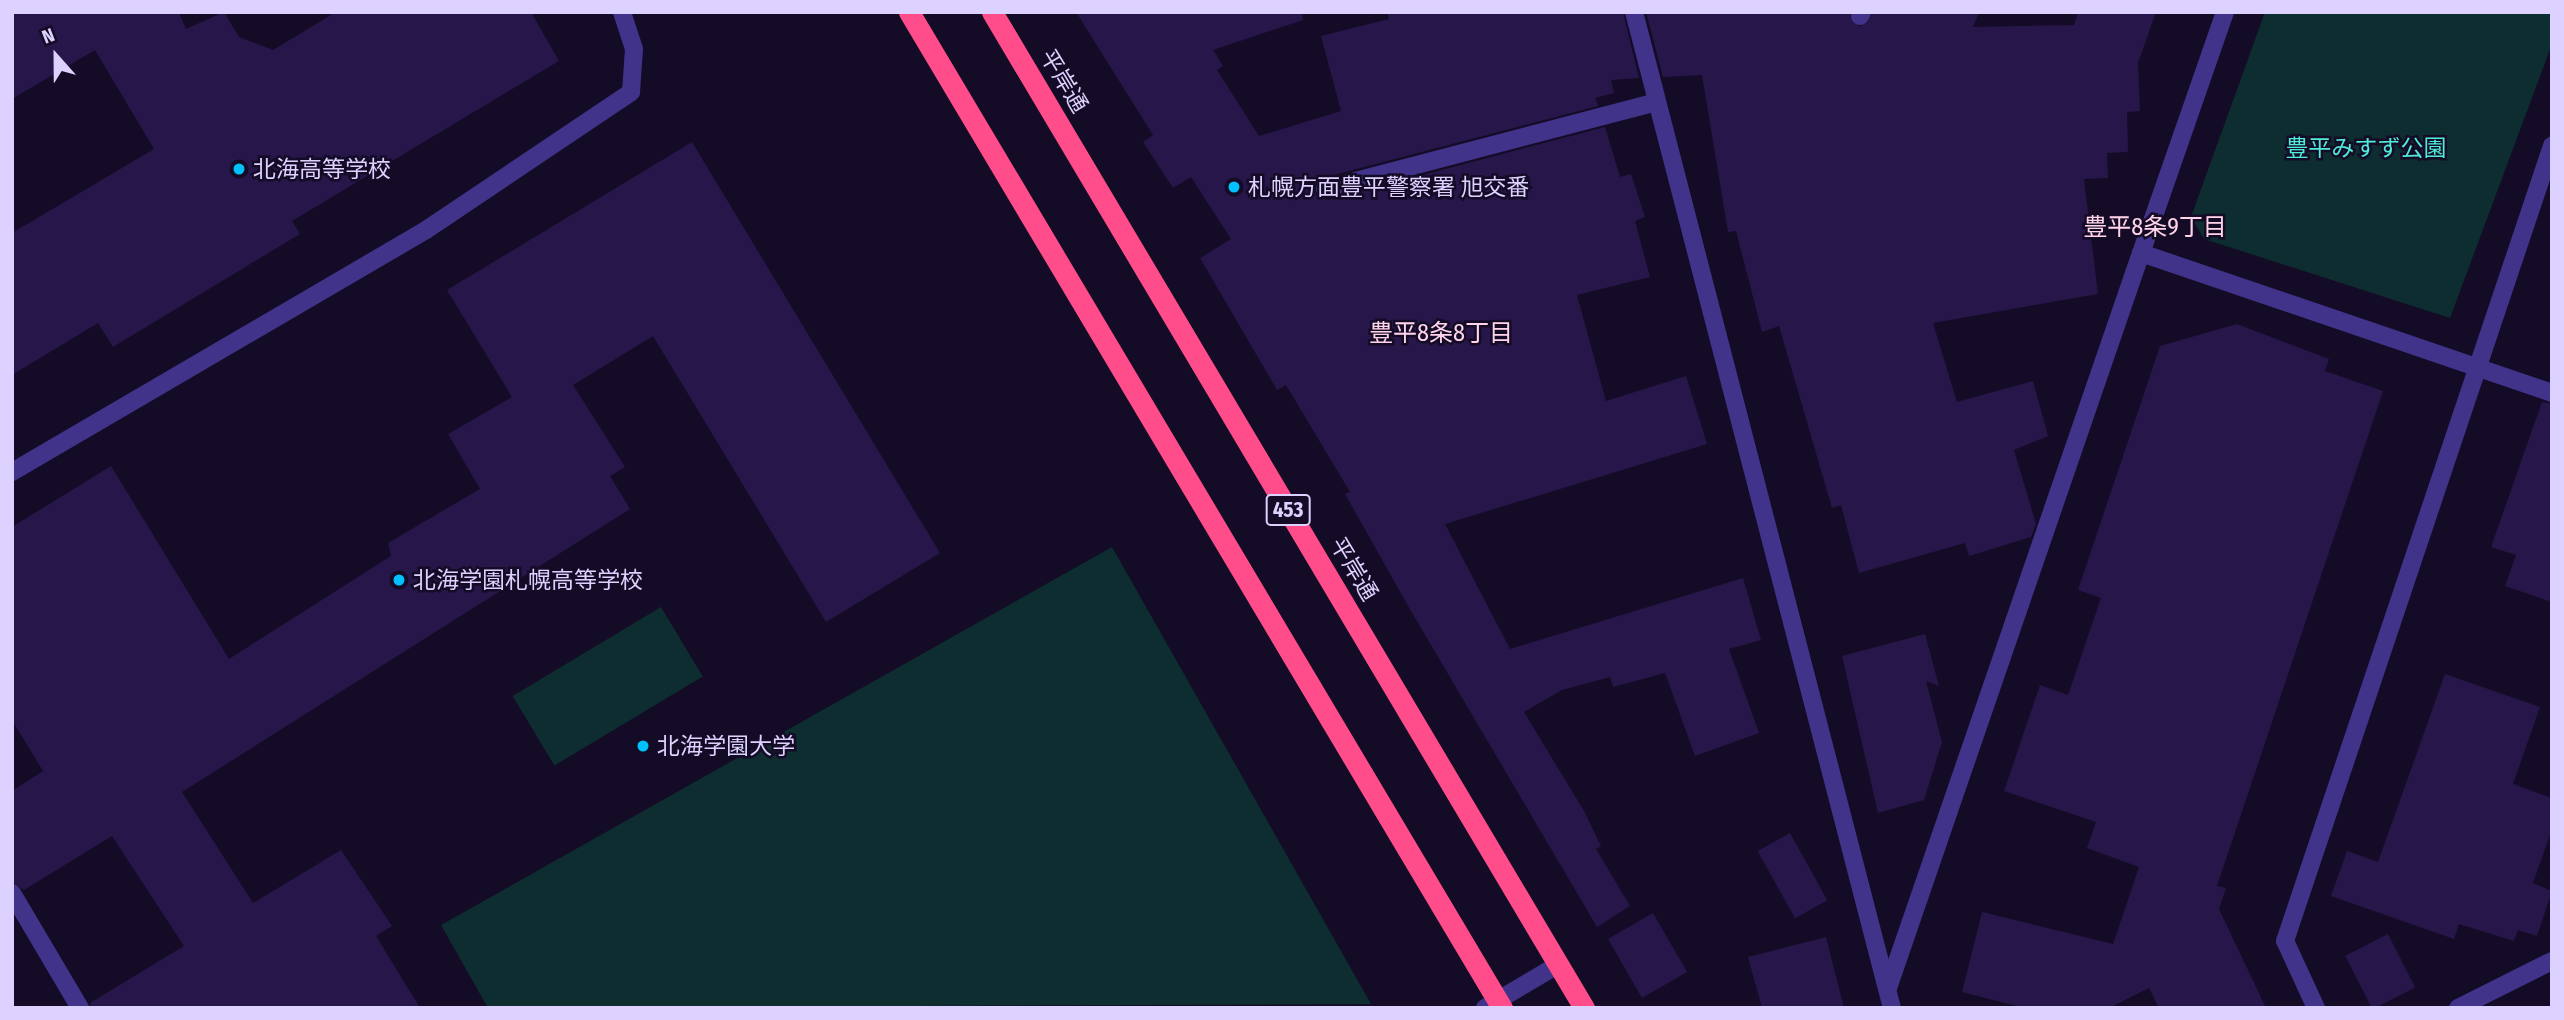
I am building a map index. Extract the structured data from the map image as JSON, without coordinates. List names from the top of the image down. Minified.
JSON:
{"streets":{"highway":["平岸通","453"]},"districts":["豊平8条9丁目","豊平8条8丁目"],"parks":["豊平みすず公園"],"places":["北海高等学校","札幌方面豊平警察署 旭交番","北海学園札幌高等学校","北海学園大学"],"north":"top"}
